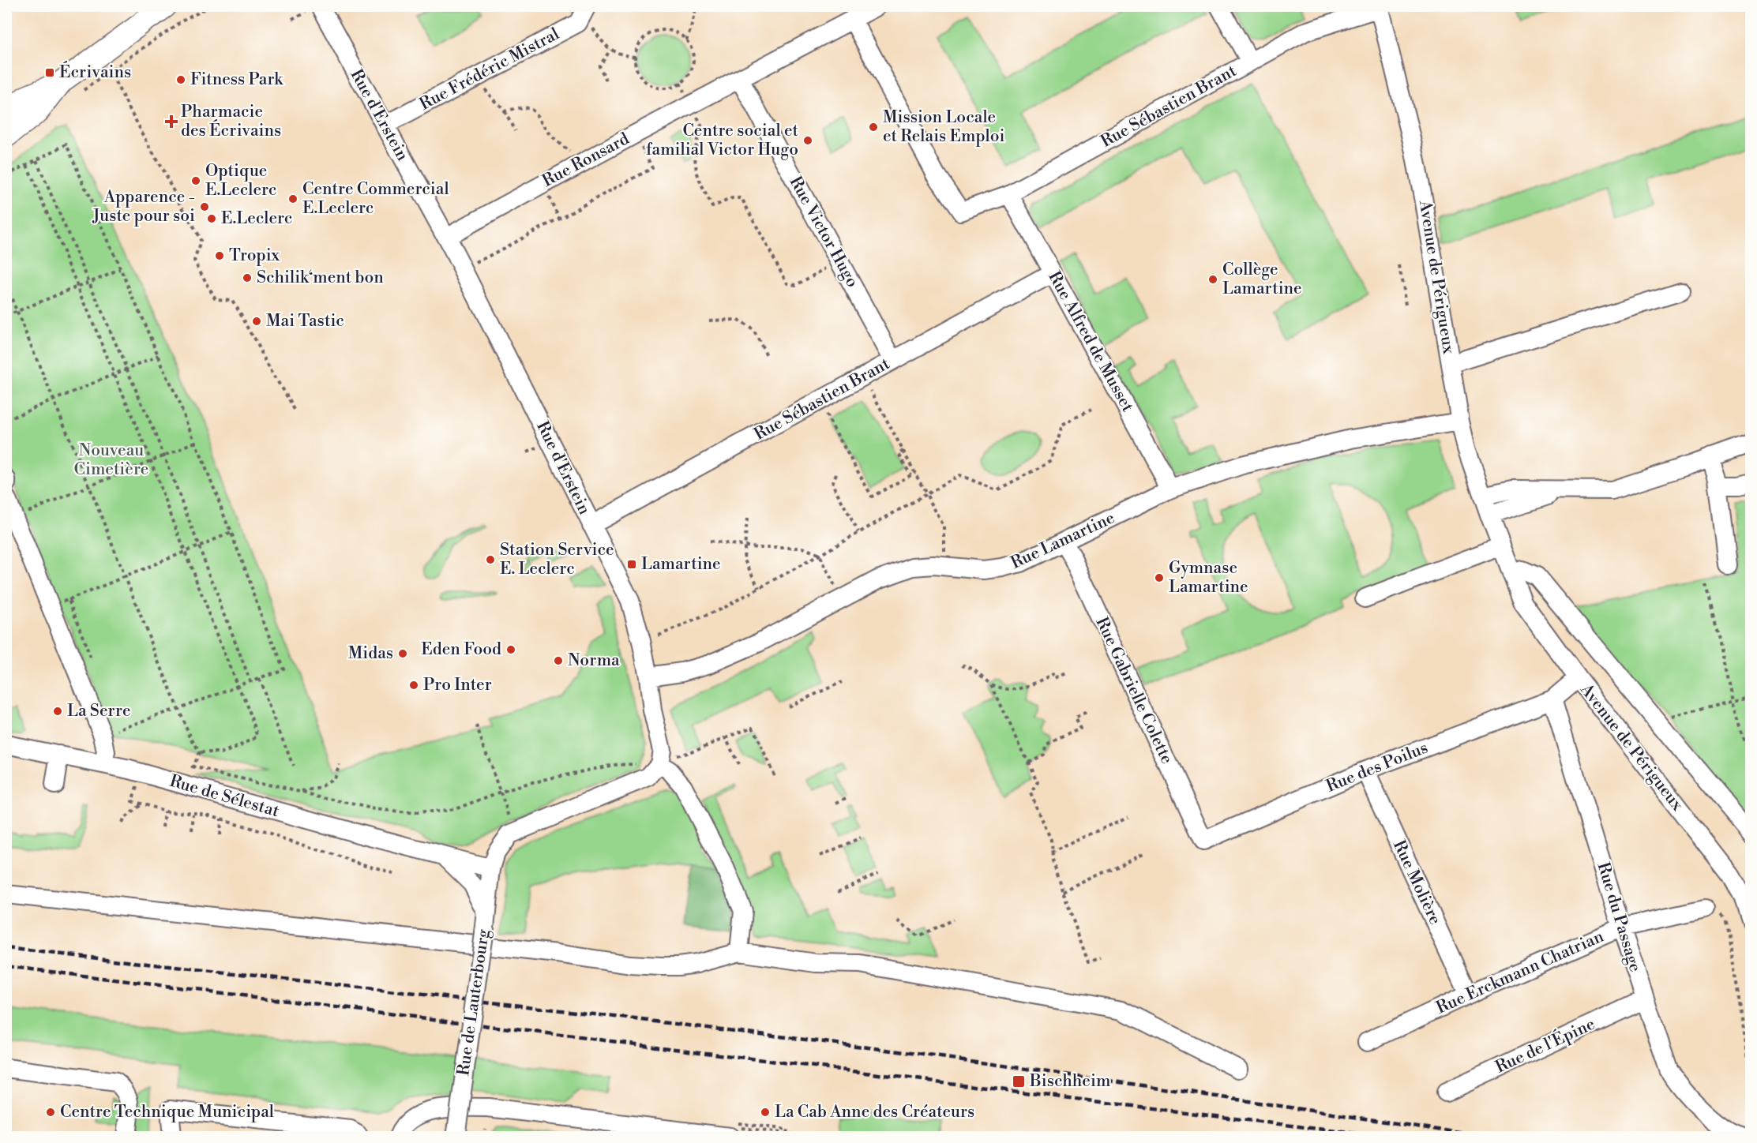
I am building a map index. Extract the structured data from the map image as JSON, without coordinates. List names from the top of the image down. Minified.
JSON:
{"streets":{"street":["Rue Frédéric Mistral","Rue Sébastien Brant","Rue d'Erstein","Rue Ronsard","Rue Victor Hugo","Avenue de Périgueux","Rue Alfred de Musset","Rue Lamartine","Rue Gabrielle Colette","Rue des Poilus","Rue de Sélestat","Rue Molière","Rue du Passage","Rue Erckmann Chatrian","Rue de Lauterbourg","Rue de l'Épine"]},"crossings":[["Rue Frédéric Mistral","Rue d'Erstein"],["Rue Sébastien Brant","Rue d'Erstein"],["Rue Sébastien Brant","Rue Ronsard"],["Rue Sébastien Brant","Rue Victor Hugo"],["Rue Sébastien Brant","Avenue de Périgueux"],["Rue Sébastien Brant","Rue Alfred de Musset"],["Rue d'Erstein","Rue Ronsard"],["Rue d'Erstein","Rue Lamartine"],["Rue Ronsard","Rue Victor Hugo"],["Avenue de Périgueux","Rue Lamartine"],["Rue Alfred de Musset","Rue Lamartine"],["Rue Lamartine","Rue Gabrielle Colette"],["Rue Gabrielle Colette","Rue des Poilus"],["Rue des Poilus","Rue Molière"],["Rue des Poilus","Rue du Passage"],["Rue de Sélestat","Rue de Lauterbourg"],["Rue Molière","Rue Erckmann Chatrian"],["Rue du Passage","Rue Erckmann Chatrian"],["Rue du Passage","Rue de l'Épine"]],"parks":["Nouveau Cimetière"],"places":{"transit":["Écrivains","Lamartine","Bischheim"],"other":["Fitness Park","Mission Locale et Relais Emploi","Centre social et familial Victor Hugo","Optique E.Leclerc","Centre Commercial E.Leclerc","Apparence - Juste pour soi","E.Leclerc","Tropix","Schilik‘ment bon","Collège Lamartine","Mai Tastic","Station Service E. Leclerc","Gymnase Lamartine","Eden Food","Midas","Norma","Pro Inter","La Serre","Centre Technique Municipal","La Cab Anne des Créateurs"],"health":["Pharmacie des Écrivains"]}}
